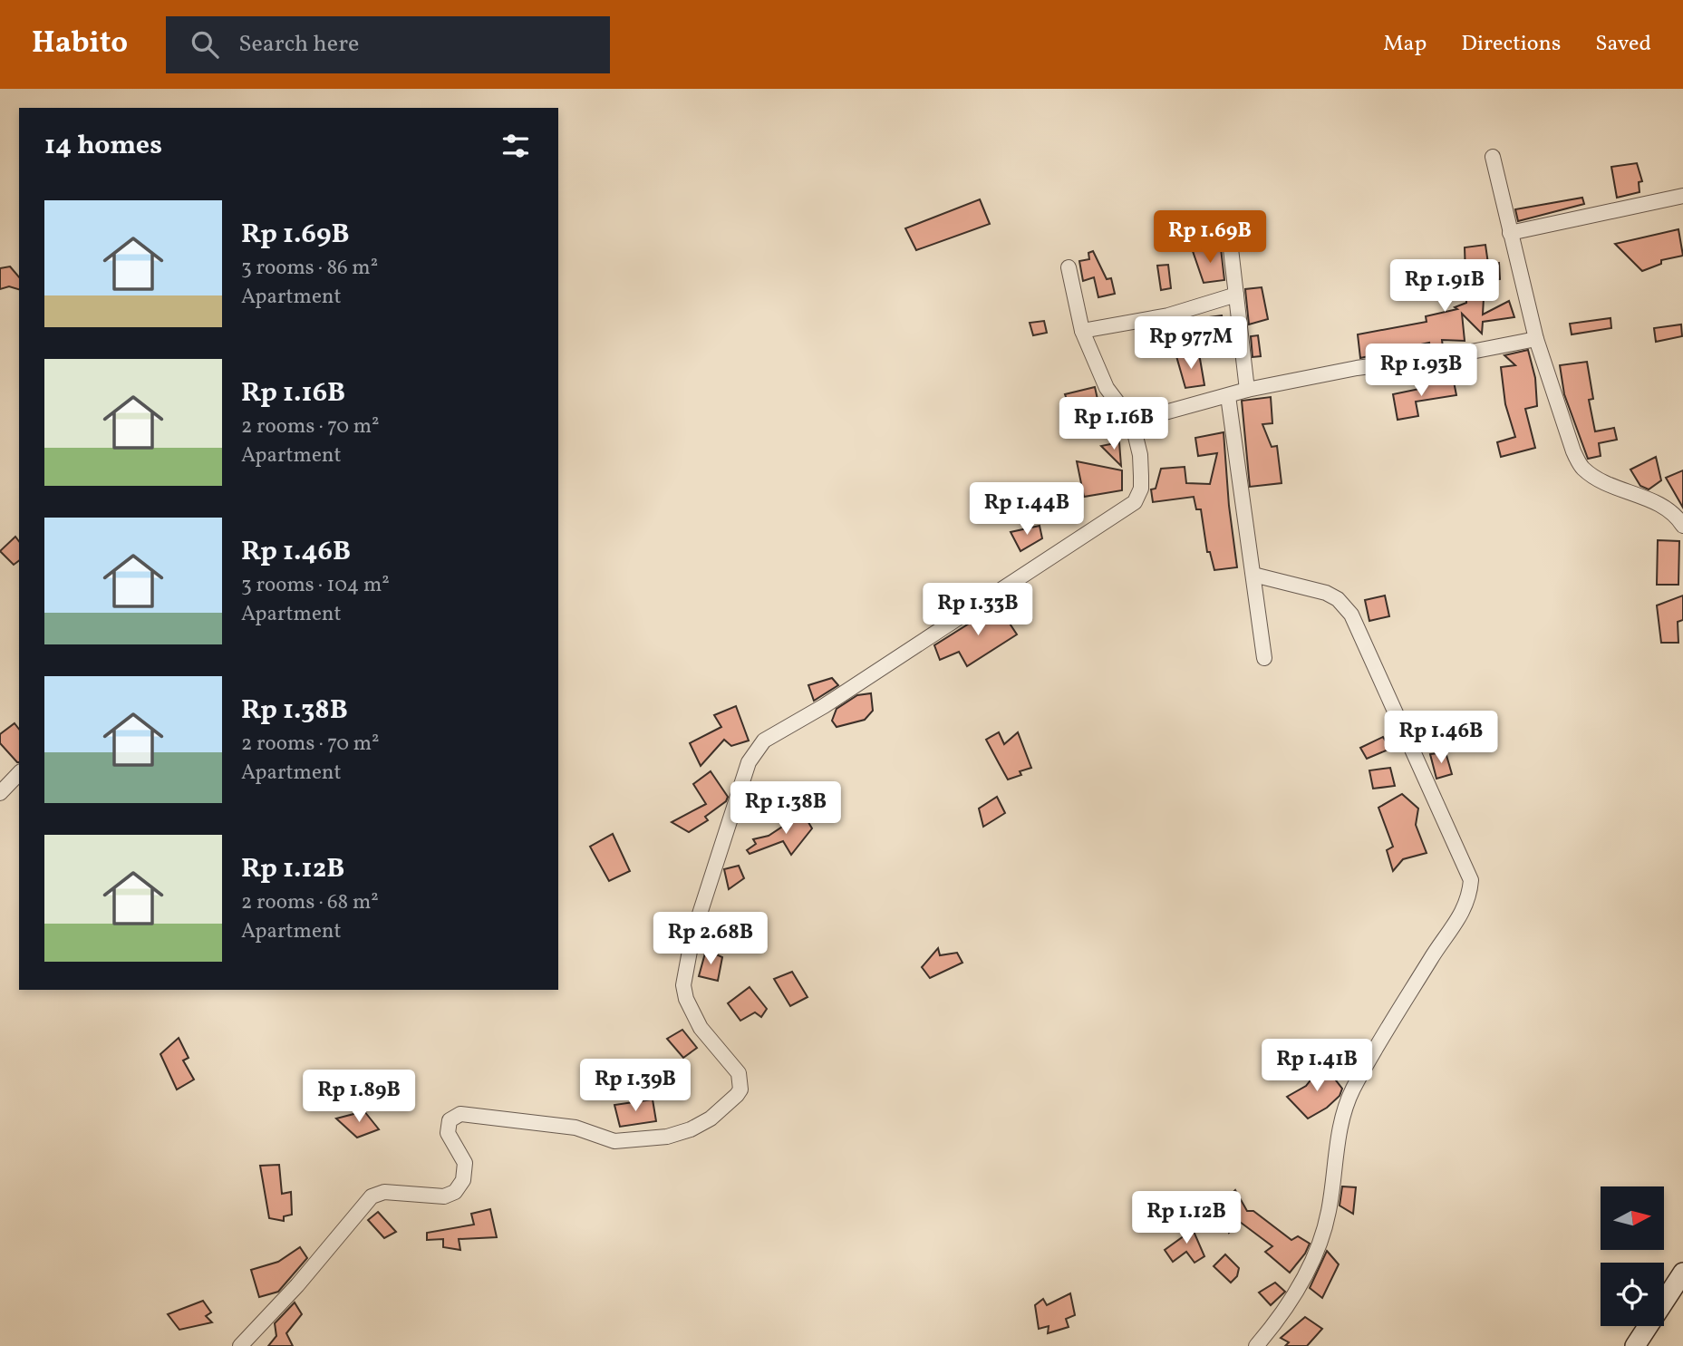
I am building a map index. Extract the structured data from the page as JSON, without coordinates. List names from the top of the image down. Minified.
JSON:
{"north":"right","page":{"header":"Habito","search":"Search here","nav":["Map","Directions","Saved"],"heading":"14 homes","list":[{"name":"Rp 1.69B","note":"3 rooms · 86 m² · Apartment"},{"name":"Rp 1.16B","note":"2 rooms · 70 m² · Apartment"},{"name":"Rp 1.46B","note":"3 rooms · 104 m² · Apartment"},{"name":"Rp 1.38B","note":"2 rooms · 70 m² · Apartment"},{"name":"Rp 1.12B","note":"2 rooms · 68 m² · Apartment"}],"price":["Rp 1.69B","Rp 1.91B","Rp 977M","Rp 1.93B","Rp 1.16B","Rp 1.44B","Rp 1.33B","Rp 1.46B","Rp 1.38B","Rp 2.68B","Rp 1.41B","Rp 1.39B","Rp 1.89B","Rp 1.12B"]}}
